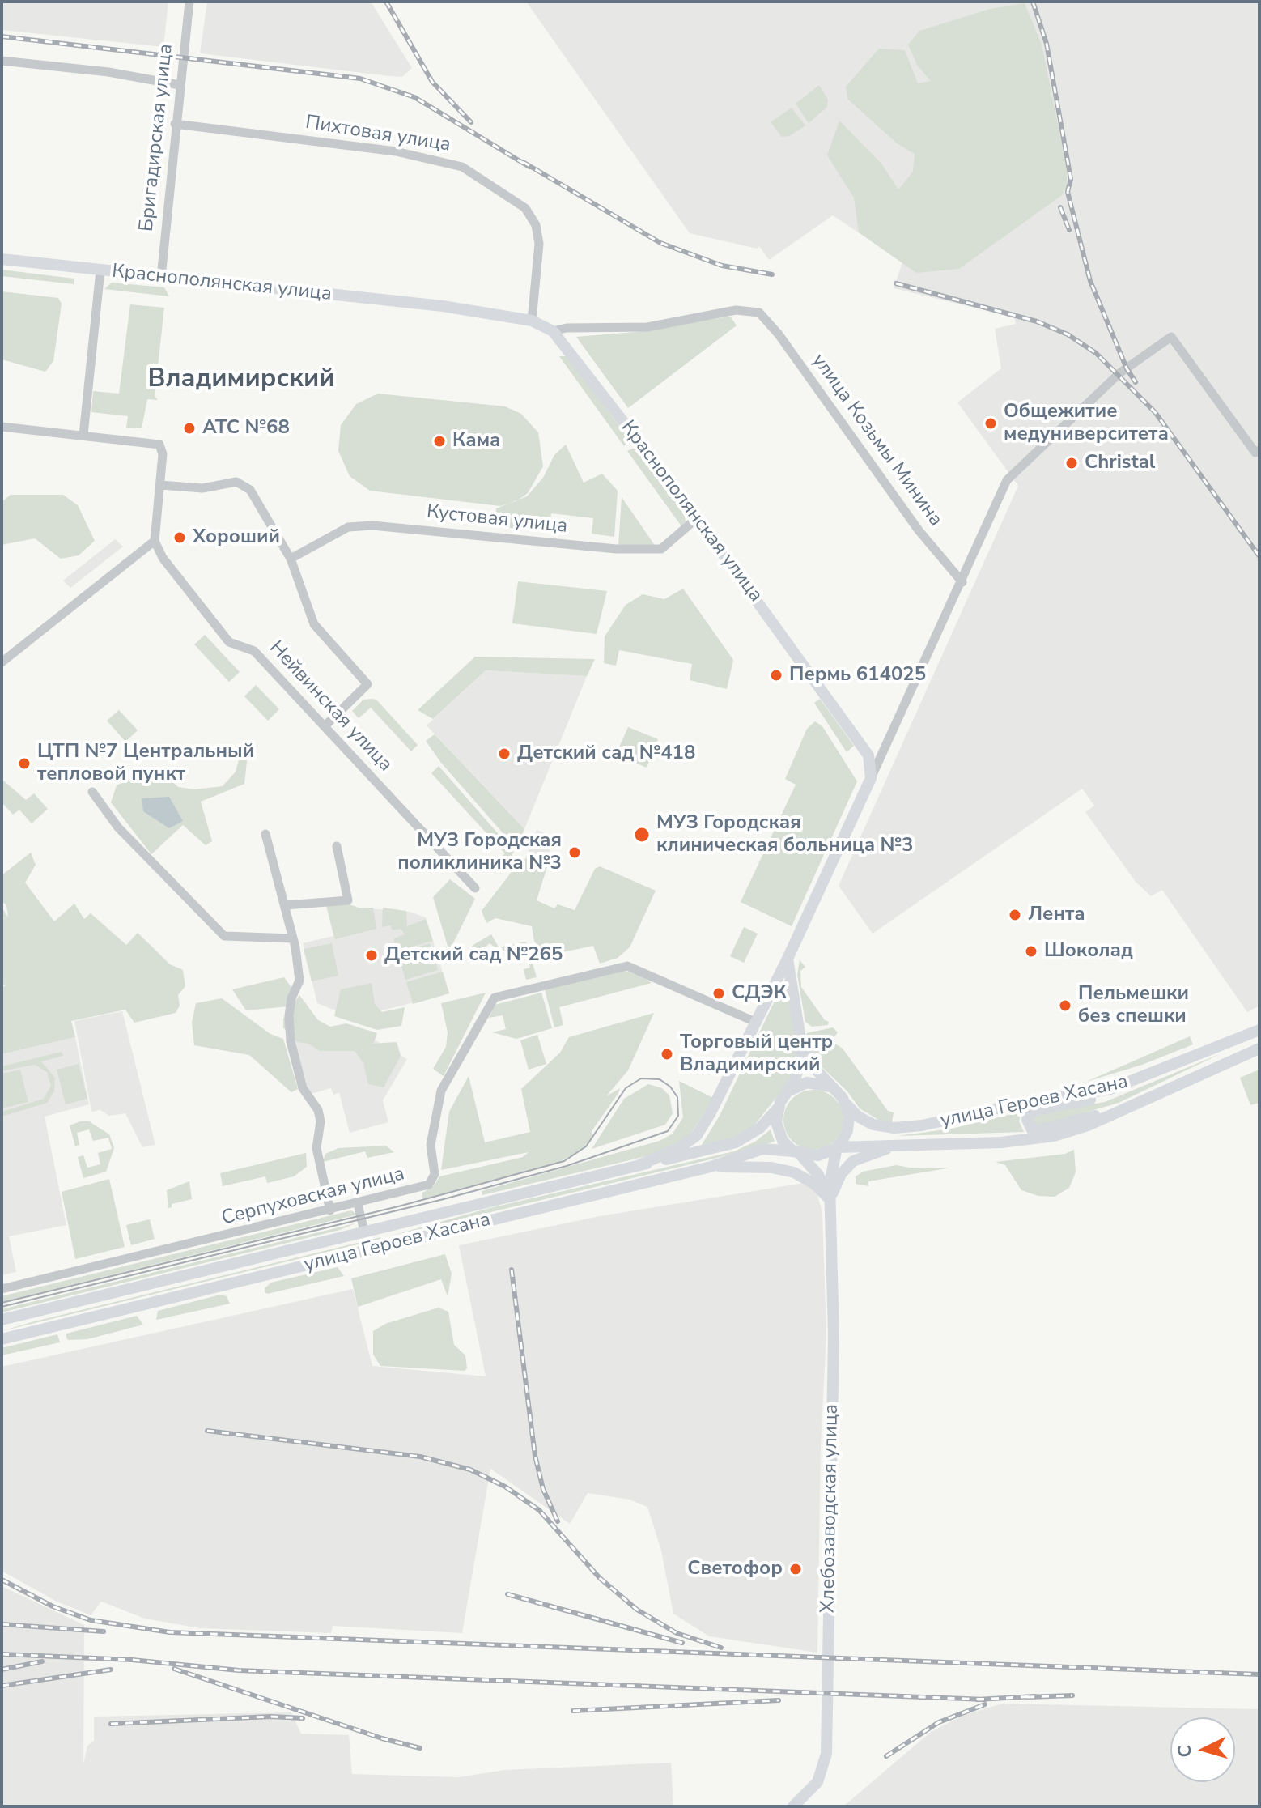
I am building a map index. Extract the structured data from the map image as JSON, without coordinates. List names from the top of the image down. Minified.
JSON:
{"streets":{"main road":["Краснополянская улица","улица Героев Хасана","Хлебозаводская улица"],"street":["Пихтовая улица","Бригадирская улица","улица Козьмы Минина","Кустовая улица","Нейвинская улица","Серпуховская улица"]},"crossings":[["Пихтовая улица","Бригадирская улица"],["Пихтовая улица","Краснополянская улица"],["Бригадирская улица","Краснополянская улица"],["Краснополянская улица","улица Козьмы Минина"],["Краснополянская улица","Кустовая улица"],["улица Героев Хасана","Хлебозаводская улица"]],"districts":["Владимирский"],"places":["Общежитие медуниверситета","АТС №68","Кама","Christal","Хороший","Пермь 614025","Детский сад №418","ЦТП №7 Центральный тепловой пункт","МУЗ Городская клиническая больница №3","МУЗ Городская поликлиника №3","Лента","Шоколад","Детский сад №265","СДЭК","Пельмешки без спешки","Торговый центр Владимирский","Светофор"],"north":"left"}
